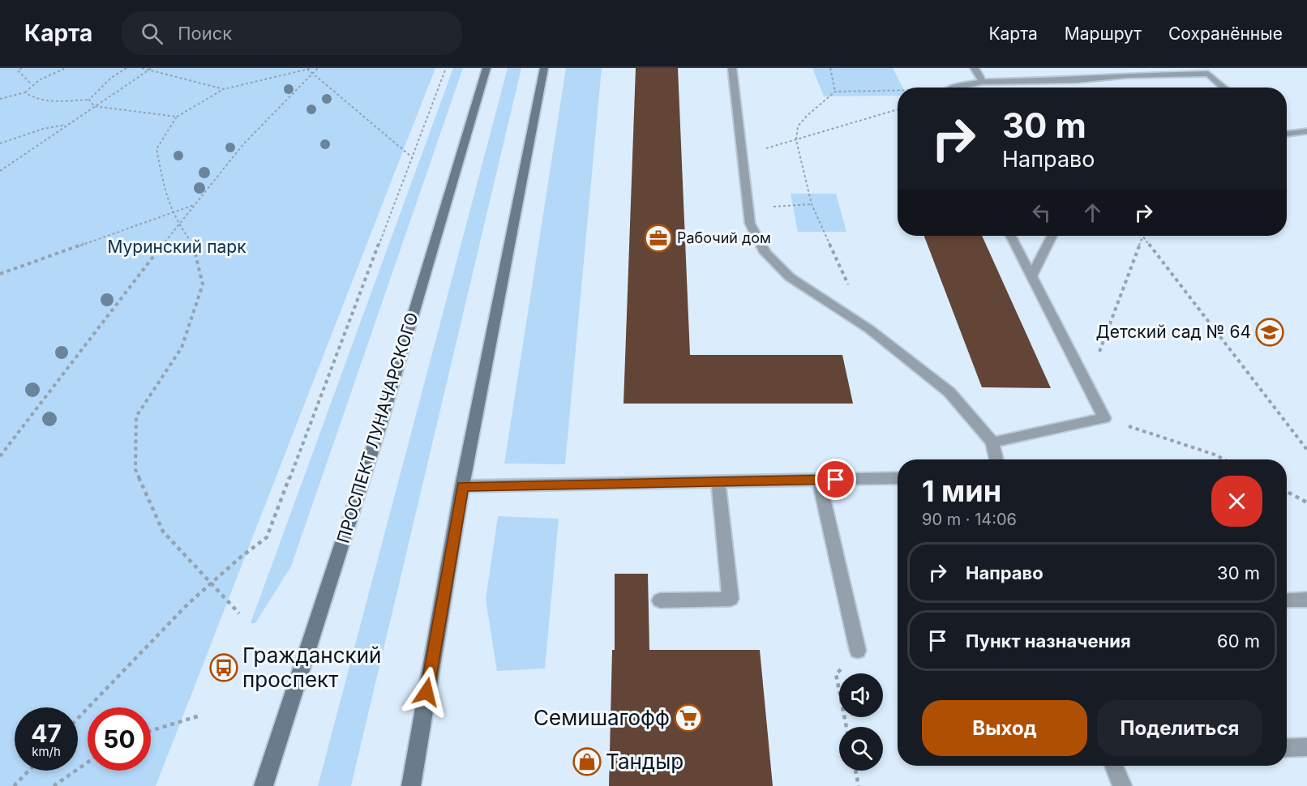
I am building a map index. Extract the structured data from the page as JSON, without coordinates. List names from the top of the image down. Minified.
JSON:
{"streets":{"main road":["ПРОСПЕКТ ЛУНАЧАРСКОГО"]},"parks":["Муринский парк"],"places":{"office":["Рабочий дом"],"school or university":["Детский сад № 64"],"bus stop":["Гражданский проспект"],"supermarket":["Семишагофф"],"shop":["Тандыр"]},"page":{"header":"Карта","search":"Поиск","nav":["Карта","Маршрут","Сохранённые"],"turn":["30 m","Направо"],"heading":["1 мин","90 m · 14:06"],"list":[{"name":"Направо","value":"30 m"},{"name":"Пункт назначения","value":"60 m"}],"buttons":["Выход","Поделиться"],"speed":"47 km/h","limit":"50"}}
